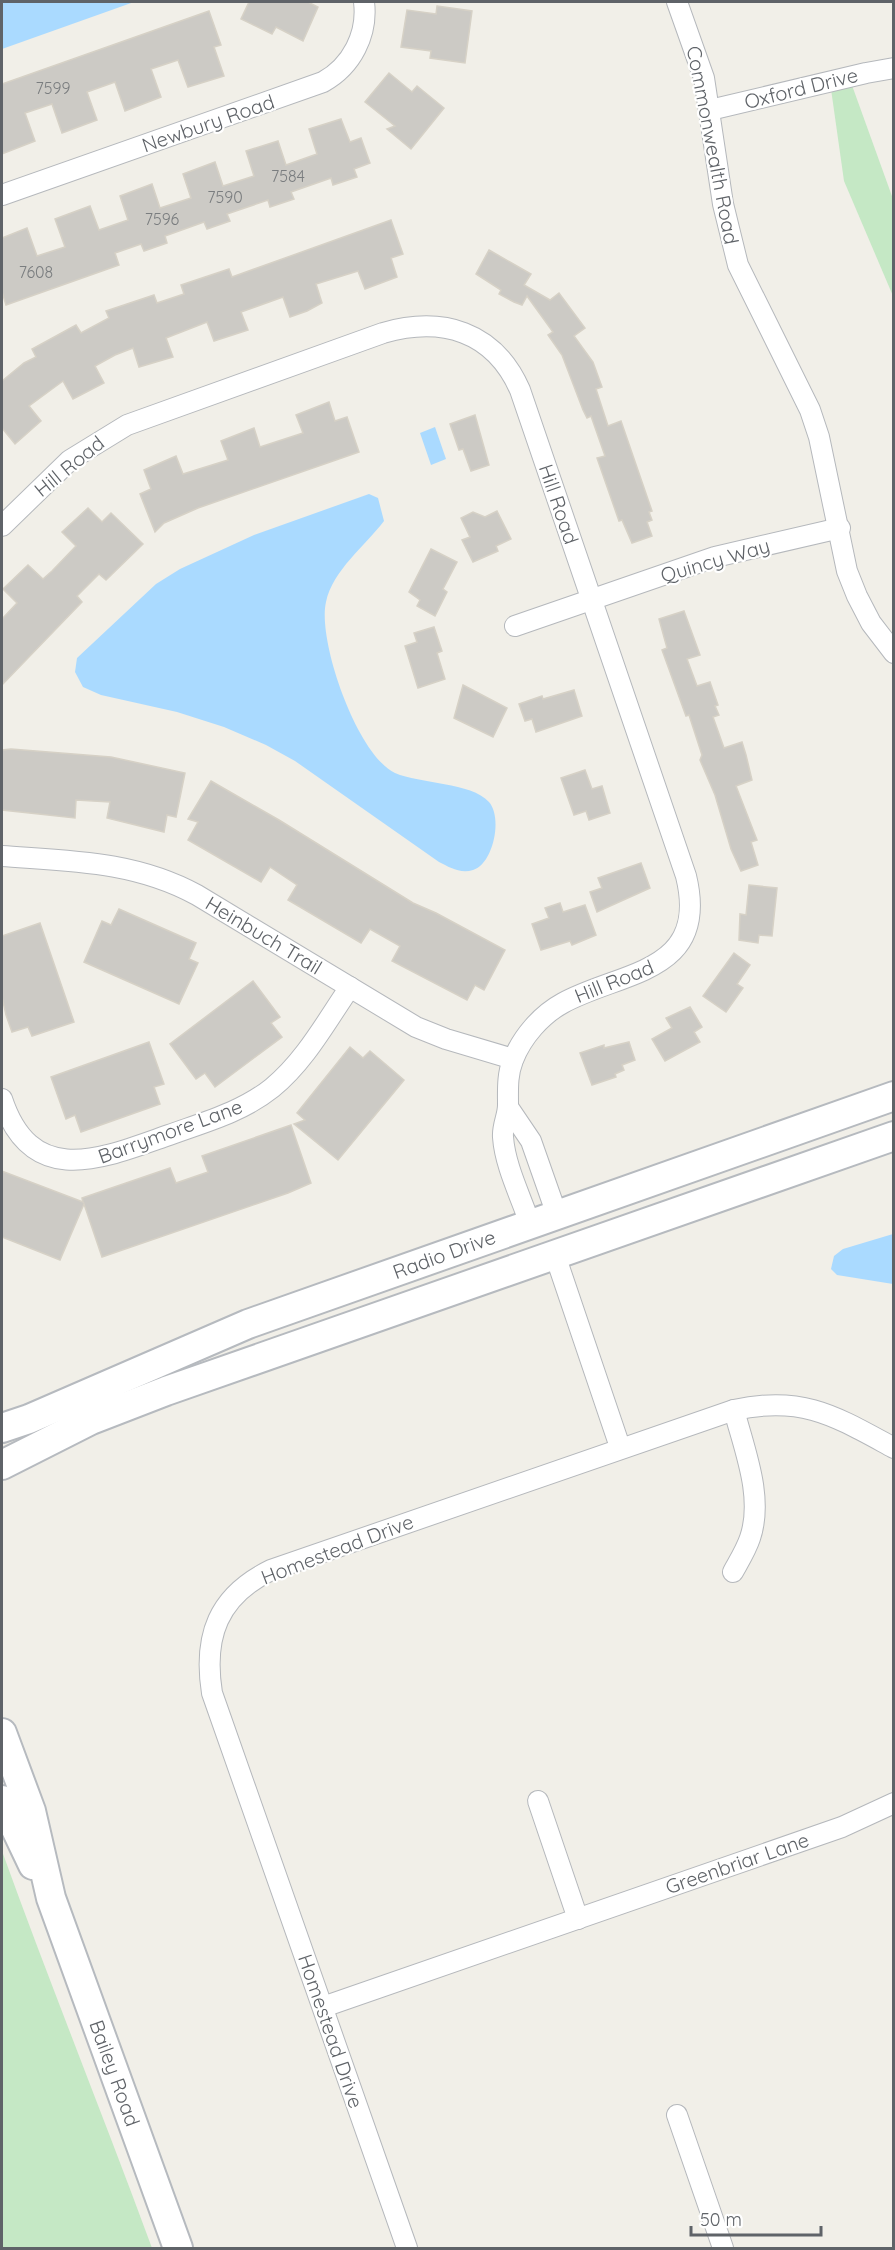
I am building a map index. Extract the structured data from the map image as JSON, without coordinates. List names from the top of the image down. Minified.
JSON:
{"streets":{"main road":["Radio Drive","Bailey Road"],"street":["Oxford Drive","Newbury Road","Commonwealth Road","Hill Road","Quincy Way","Heinbuch Trail","Barrymore Lane","Homestead Drive","Greenbriar Lane"]},"crossings":[["Oxford Drive","Commonwealth Road"],["Commonwealth Road","Quincy Way"],["Hill Road","Quincy Way"],["Hill Road","Heinbuch Trail"],["Hill Road","Radio Drive"],["Heinbuch Trail","Barrymore Lane"],["Homestead Drive","Greenbriar Lane"]],"house_numbers":["7599","7584","7590","7596","7608"],"scale_bar":"50 m"}
